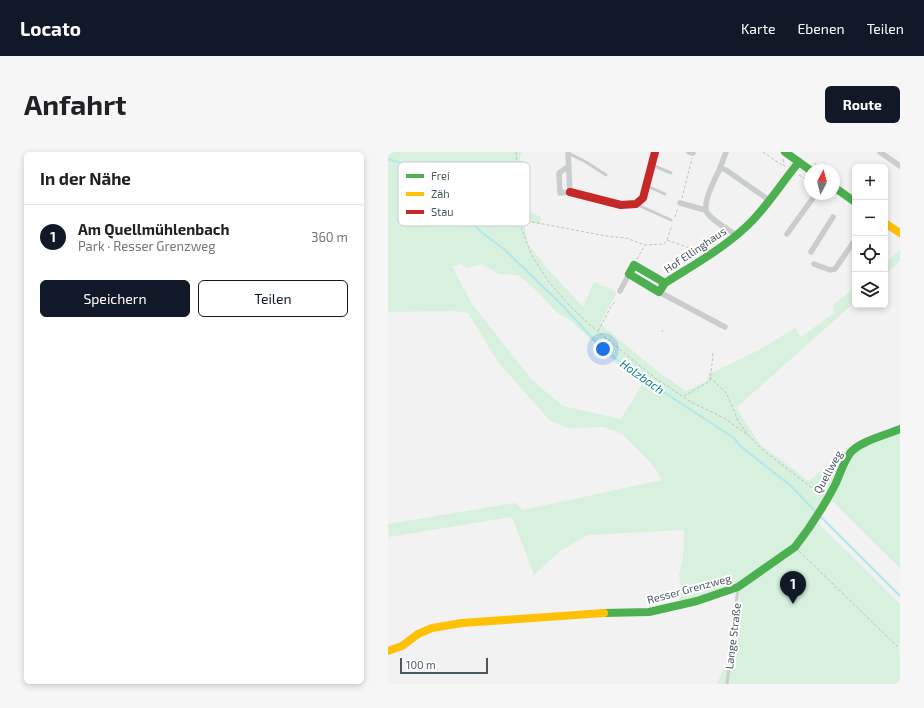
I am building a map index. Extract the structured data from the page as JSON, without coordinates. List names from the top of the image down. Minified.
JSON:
{"streets":{"street":["Hof Ellinghaus","Quellweg","Resser Grenzweg"],"lane":["Lange Straße"]},"crossings":[["Quellweg","Resser Grenzweg"],["Resser Grenzweg","Lange Straße"]],"water":["Holzbach"],"legend":["Frei","Zäh","Stau"],"scale_bar":"100 m","north":"top","page":{"header":"Locato","nav":["Karte","Ebenen","Teilen"],"buttons":["Route",["Speichern","Teilen"]],"title":"Anfahrt","heading":"In der Nähe","map_buttons":["+","−"],"list":[{"mark":"1","name":"Am Quellmühlenbach","note":"Park · Resser Grenzweg","value":"360 m"}],"pins":"1","scale":"100 m"}}
